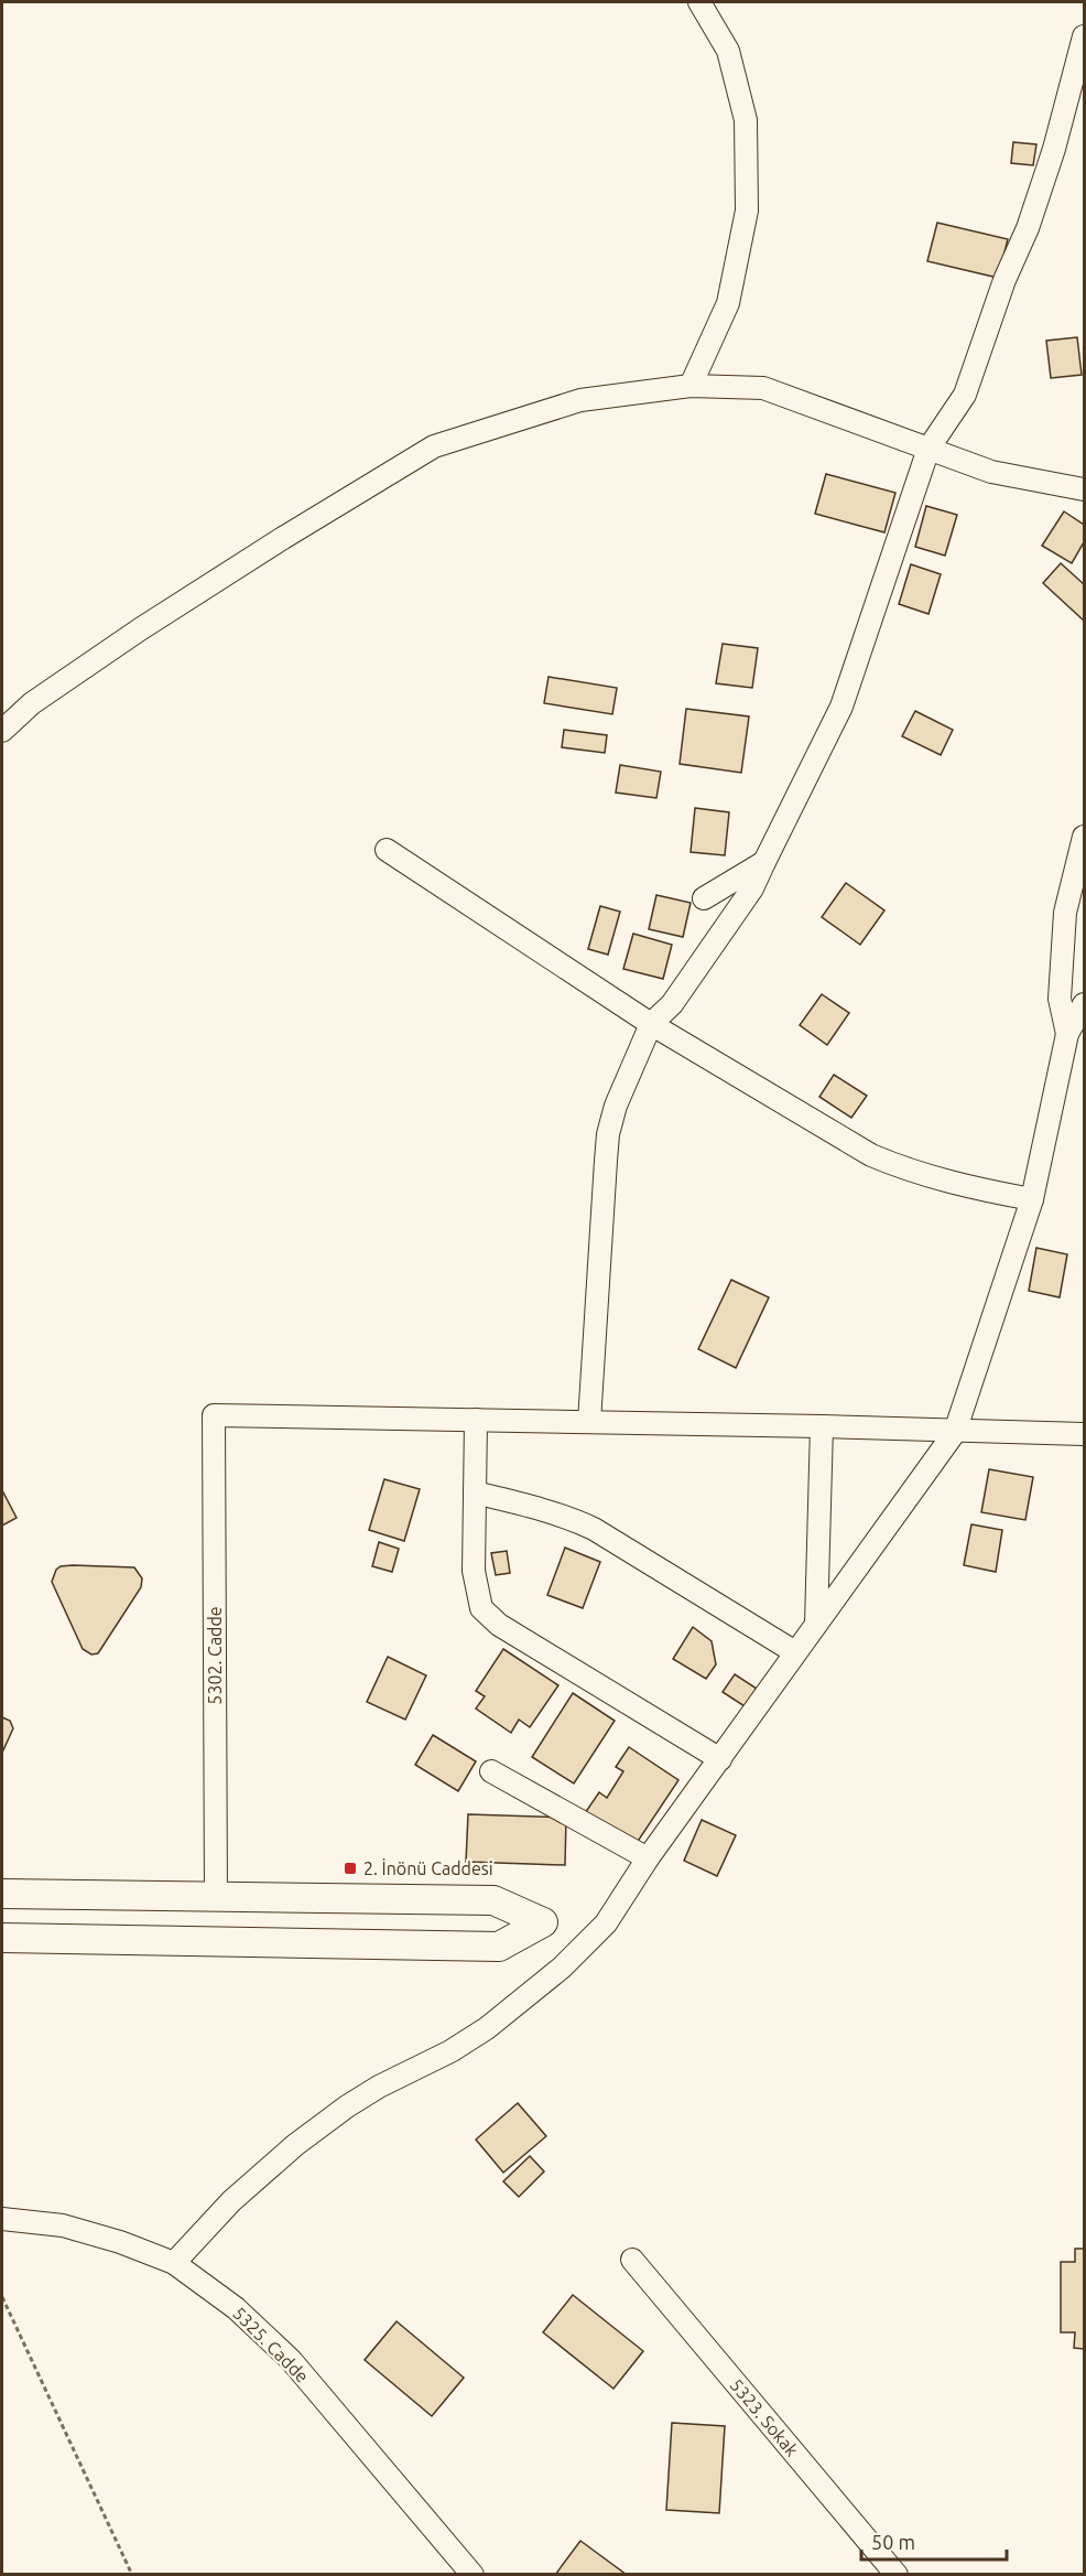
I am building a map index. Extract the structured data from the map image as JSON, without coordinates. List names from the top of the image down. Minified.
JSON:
{"streets":{"street":["5302. Cadde","5325. Cadde","5323. Sokak"]},"places":{"transit":["2. İnönü Caddesi"]},"scale_bar":"50 m"}
